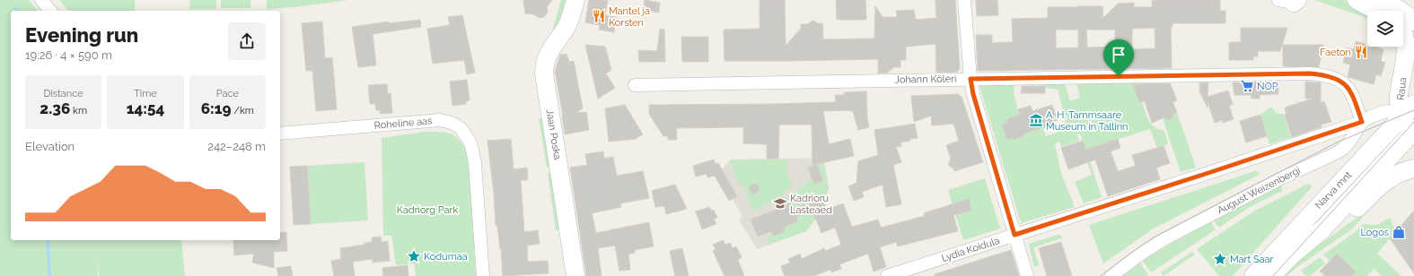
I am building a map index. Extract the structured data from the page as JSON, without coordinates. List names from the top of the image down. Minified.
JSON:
{"streets":{"street":["Johann Köleri","Raua","Roheline aas","Jaan Poska","August Weizenbergi","Narva mnt","Lydia Koidula"]},"crossings":[["Johann Köleri","August Weizenbergi"],["Johann Köleri","Lydia Koidula"],["Raua","Narva mnt"],["August Weizenbergi","Lydia Koidula"]],"parks":["Kadriorg Park"],"places":{"restaurant":["Mantel ja Korsten","Faeton"],"supermarket":["NOP"],"museum":["A. H. Tammsaare Museum in Tallinn"],"school or university":["Kadrioru Lasteaed"],"shop":["Logos"],"place":["Kodumaa","Mart Saar"]},"page":{"heading":["Evening run","19:26 · 4 × 590 m"],"stats":[["Distance","2.36 km"],["Time","14:54"],["Pace","6:19 /km"]],"chart":["Elevation","242–248 m"]}}
